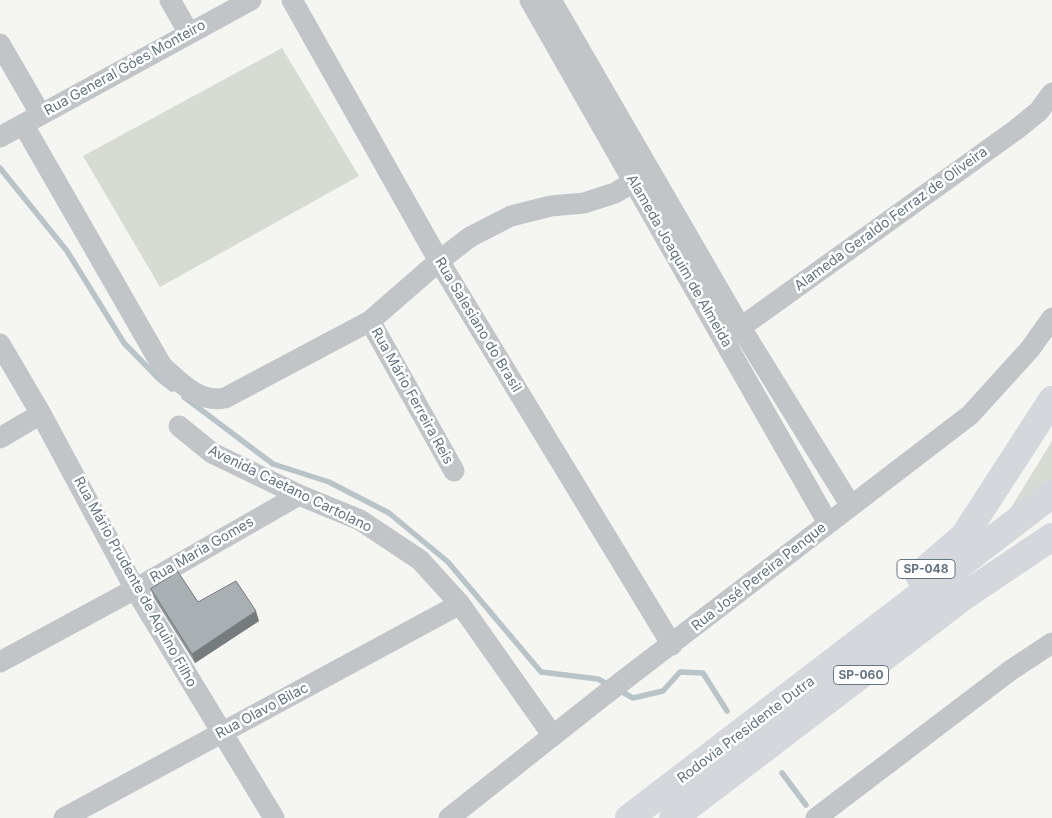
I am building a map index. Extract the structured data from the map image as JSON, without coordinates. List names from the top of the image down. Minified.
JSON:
{"streets":{"highway":["SP-048","SP-060","Rodovia Presidente Dutra"],"street":["Rua General Góes Monteiro","Alameda Geraldo Ferraz de Oliveira","Alameda Joaquim de Almeida","Rua Salesiano do Brasil","Rua Mário Ferreira Reis","Avenida Caetano Cartolano","Rua Maria Gomes","Rua José Pereira Penque","Rua Mário Prudente de Aquino Filho","Rua Olavo Bilac"]},"crossings":[["Alameda Geraldo Ferraz de Oliveira","Alameda Joaquim de Almeida"],["Alameda Joaquim de Almeida","Rua José Pereira Penque"],["Rua Salesiano do Brasil","Rua José Pereira Penque"],["Avenida Caetano Cartolano","Rua Maria Gomes"],["Avenida Caetano Cartolano","Rua José Pereira Penque"],["Avenida Caetano Cartolano","Rua Olavo Bilac"],["Rua Maria Gomes","Rua Mário Prudente de Aquino Filho"],["SP-048","Rodovia Presidente Dutra"],["Rua Mário Prudente de Aquino Filho","Rua Olavo Bilac"]]}
